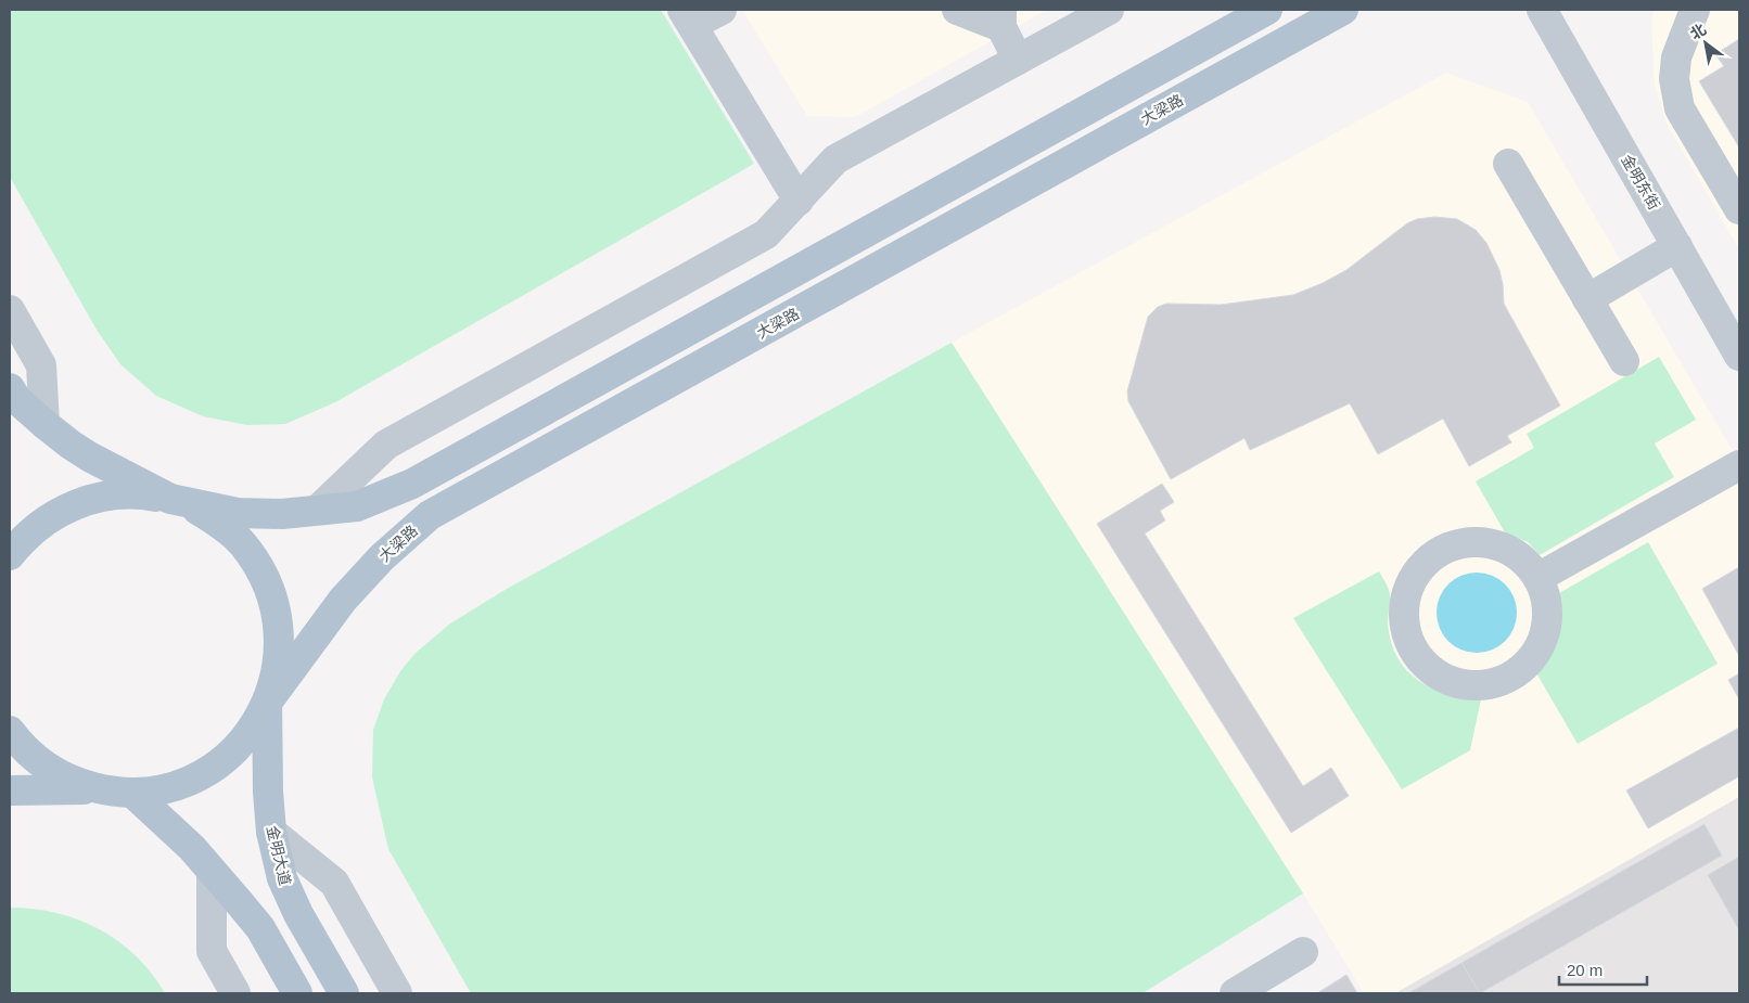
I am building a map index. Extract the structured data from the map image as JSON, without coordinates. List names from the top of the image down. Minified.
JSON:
{"streets":{"main road":["大梁路","金明大道"],"street":["金明东街"]},"crossings":[["大梁路","金明大道"]],"scale_bar":"20 m","north":"top left"}
